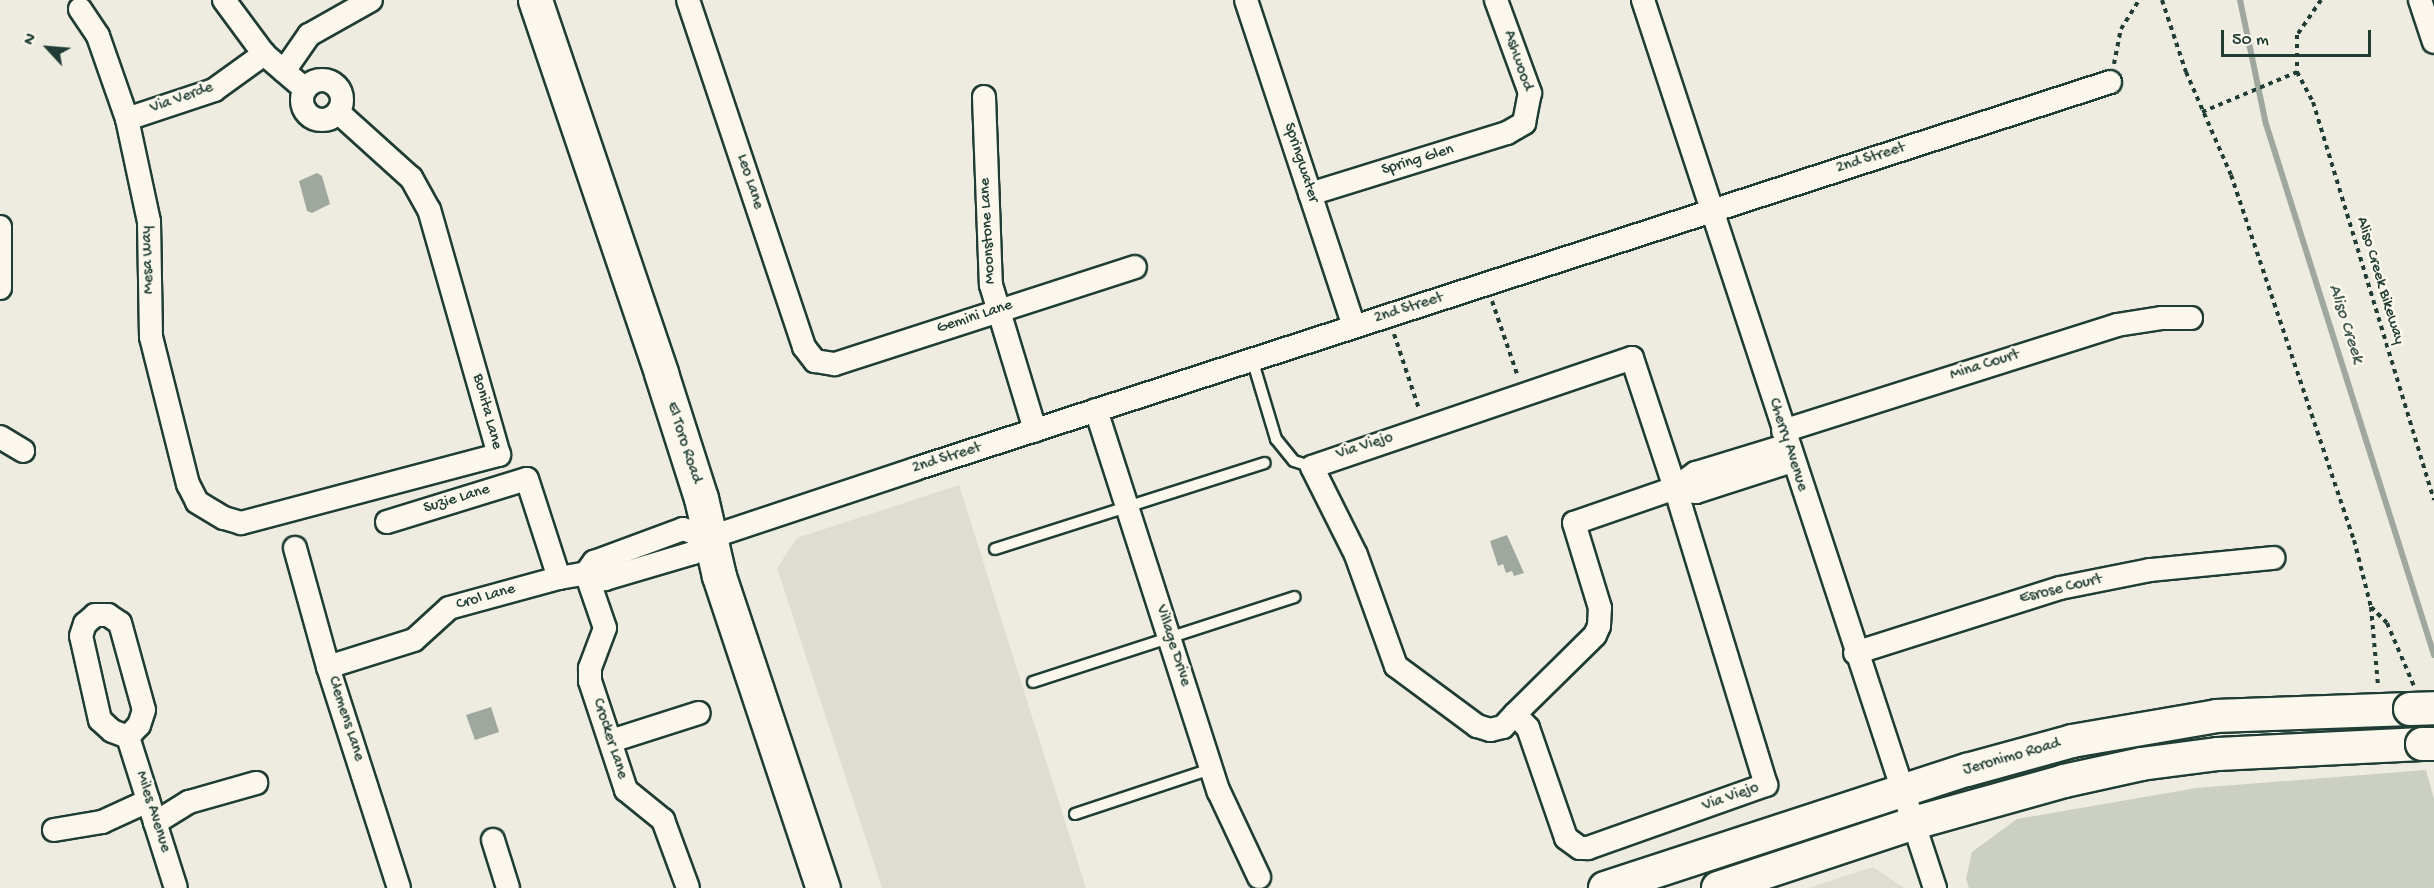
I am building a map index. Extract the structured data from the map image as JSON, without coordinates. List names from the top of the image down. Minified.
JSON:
{"streets":{"main road":["El Toro Road","Jeronimo Road"],"street":["Ashwood","Via Verde","2nd Street","Spring Glen","Springwater","Leo Lane","Moonstone Lane","Mesa Way","Gemini Lane","Mina Court","Bonita Lane","Cherry Avenue","Via Viejo","Suzie Lane","Esrose Court","Crol Lane","Village Drive","Clemens Lane","Crocker Lane","Miles Avenue"],"path":["Aliso Creek Bikeway"]},"crossings":[["Ashwood","Spring Glen"],["Via Verde","Mesa Way"],["Via Verde","Bonita Lane"],["2nd Street","Springwater"],["2nd Street","Moonstone Lane"],["2nd Street","El Toro Road"],["2nd Street","Cherry Avenue"],["2nd Street","Crol Lane"],["2nd Street","Village Drive"],["Spring Glen","Springwater"],["Leo Lane","Gemini Lane"],["Moonstone Lane","Gemini Lane"],["Mesa Way","Bonita Lane"],["Mina Court","Cherry Avenue"],["El Toro Road","Crol Lane"],["Cherry Avenue","Esrose Court"],["Cherry Avenue","Jeronimo Road"],["Suzie Lane","Crol Lane"],["Crol Lane","Clemens Lane"],["Crol Lane","Crocker Lane"]],"water":["Aliso Creek"],"scale_bar":"50 m","north":"top left"}
